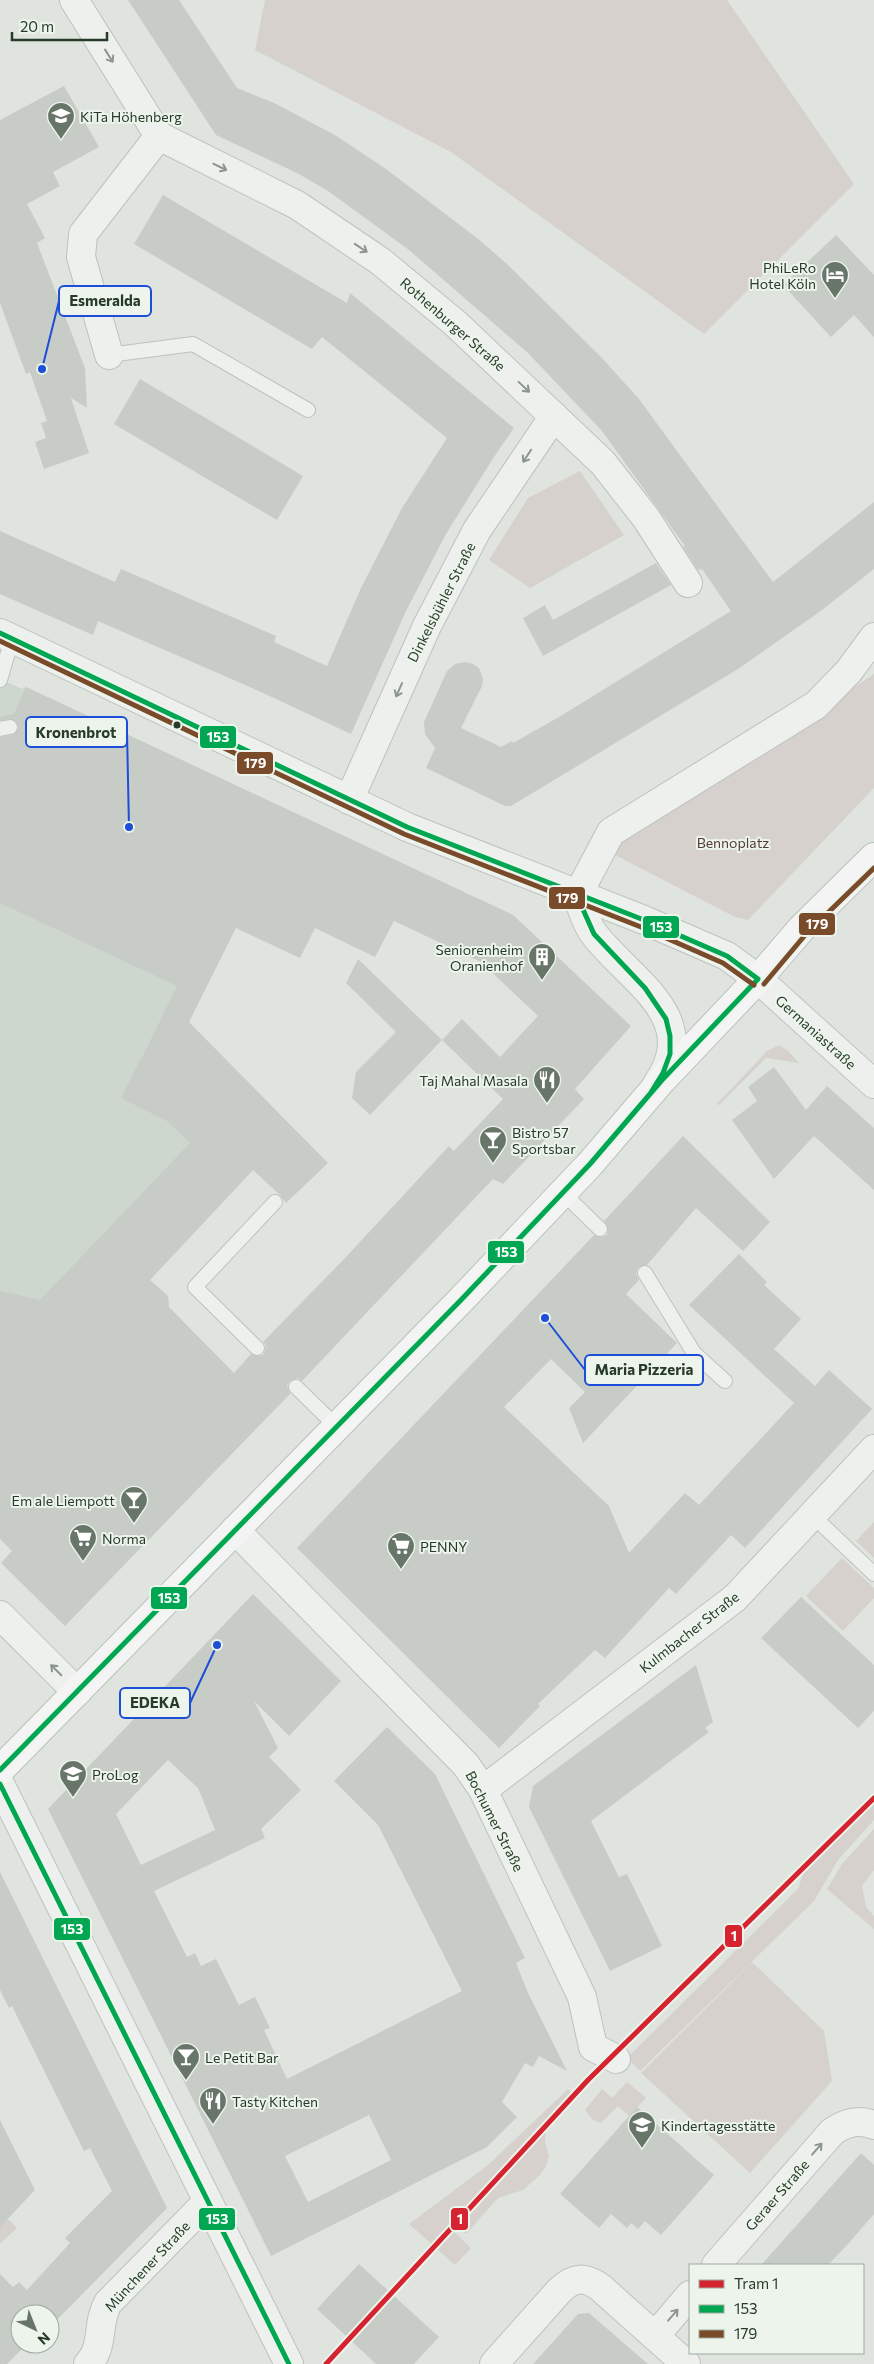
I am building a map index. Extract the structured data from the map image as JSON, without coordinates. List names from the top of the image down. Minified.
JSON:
{"streets":{"street":["Rothenburger Straße","Dinkelsbühler Straße","Germaniastraße","Kulmbacher Straße","Bochumer Straße","Geraer Straße","Münchener Straße"]},"crossings":[["Rothenburger Straße","Dinkelsbühler Straße"],["Dinkelsbühler Straße","Germaniastraße"],["Kulmbacher Straße","Bochumer Straße"]],"one_way":["Rothenburger Straße","Dinkelsbühler Straße","Geraer Straße"],"parks":["Bennoplatz"],"places":{"school or university":["KiTa Höhenberg","ProLog","Kindertagesstätte"],"hotel":["PhiLeRo Hotel Köln"],"other":["Esmeralda","Kronenbrot","Maria Pizzeria","EDEKA"],"building":["Seniorenheim Oranienhof"],"restaurant":["Taj Mahal Masala","Tasty Kitchen"],"bar":["Bistro 57 Sportsbar","Em ale Liempott","Le Petit Bar"],"supermarket":["Norma","PENNY"]},"lines":["transit line 153","transit line 179","tram line 1"],"legend":["Tram 1","153","179"],"scale_bar":"20 m","north":"bottom right"}
